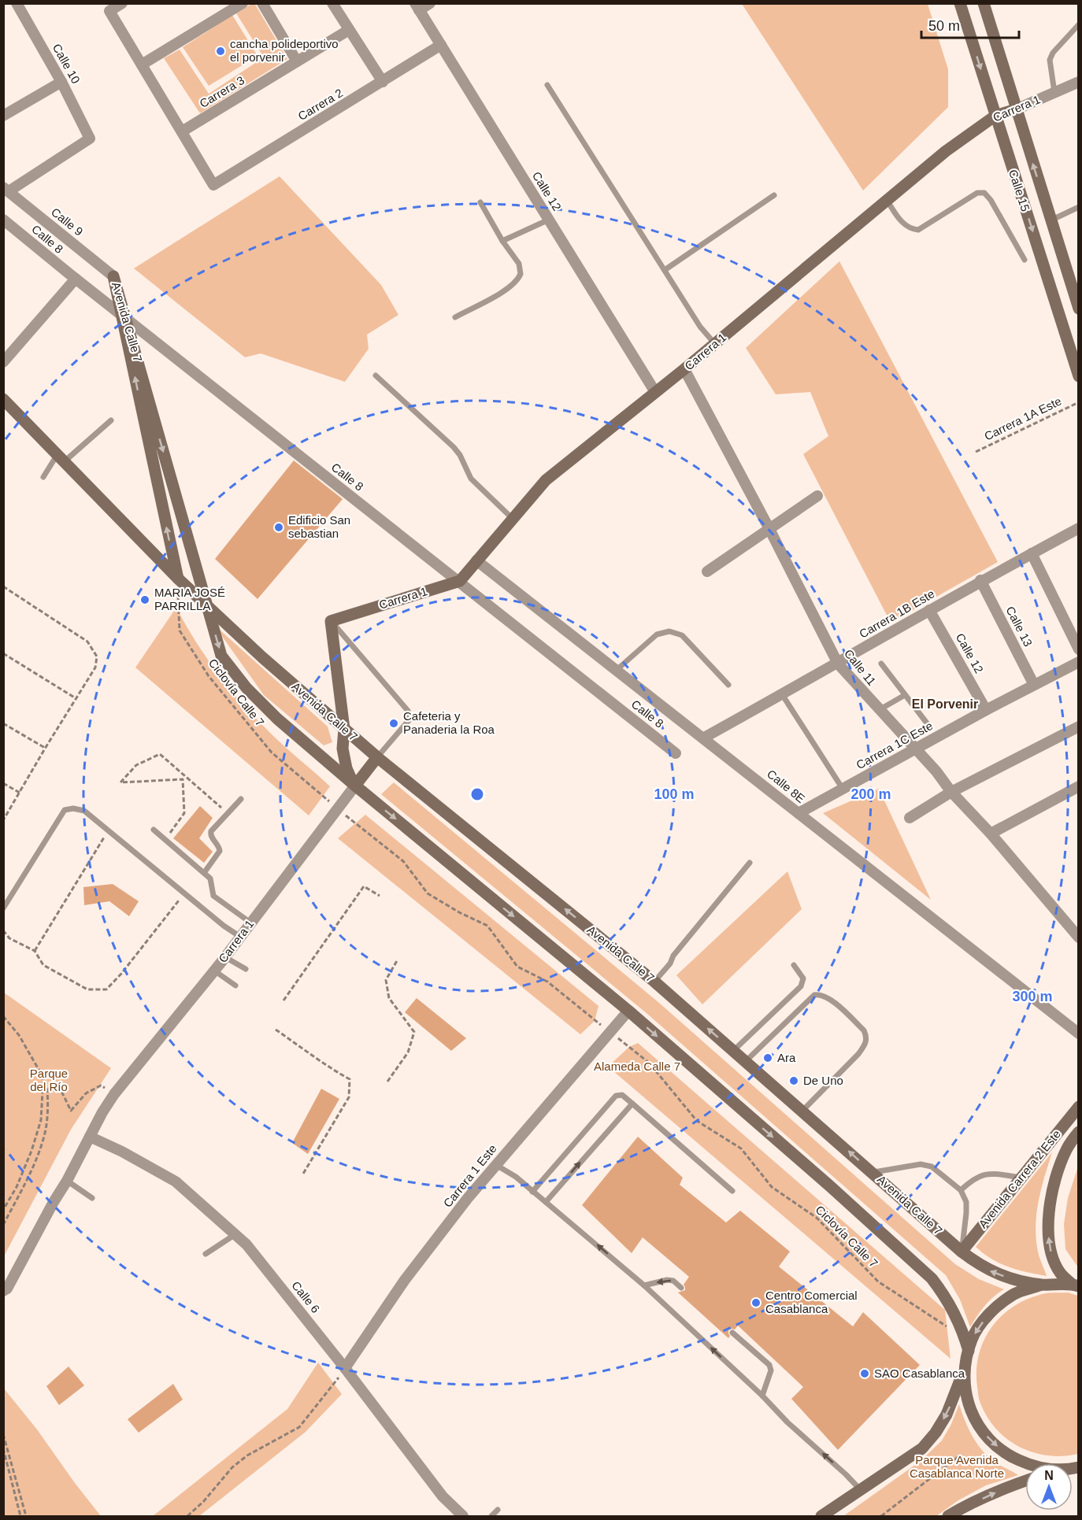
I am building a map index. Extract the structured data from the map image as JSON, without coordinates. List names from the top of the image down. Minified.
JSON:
{"streets":{"main road":["Carrera 1","Calle 15","Avenida Calle 7","Avenida Carrera 2 Este"],"street":["Calle 10","Carrera 3","Carrera 2","Calle 12","Calle 9","Calle 8","Carrera 1B Este","Calle 13","Calle 11","Carrera 1C Este","Calle 8E","Carrera 1 Este","Calle 6"],"path":["Carrera 1A Este","Ciclovía Calle 7"]},"crossings":[["Calle 10","Calle 9"],["Carrera 3","Carrera 2"],["Carrera 2","Calle 12"],["Carrera 1","Calle 15"],["Carrera 1","Calle 12"],["Carrera 1","Calle 8"],["Carrera 1","Avenida Calle 7"],["Carrera 1","Calle 11"],["Carrera 1","Calle 8E"],["Carrera 1","Calle 6"],["Calle 12","Carrera 1B Este"],["Calle 12","Carrera 1C Este"],["Calle 9","Avenida Calle 7"],["Avenida Calle 7","Ciclovía Calle 7"],["Avenida Calle 7","Carrera 1 Este"],["Avenida Calle 7","Avenida Carrera 2 Este"],["Carrera 1B Este","Calle 13"],["Carrera 1B Este","Calle 11"],["Carrera 1B Este","Calle 8E"],["Calle 13","Carrera 1C Este"],["Calle 11","Carrera 1C Este"],["Carrera 1C Este","Calle 8E"],["Carrera 1 Este","Calle 6"]],"one_way":["Avenida Carrera 2 Este"],"districts":["El Porvenir"],"parks":["Alameda Calle 7","Parque del Río","Parque Avenida Casablanca Norte"],"places":["cancha polideportivo el porvenir","Edificio San sebastian","MARIA JOSÉ PARRILLA","Cafeteria y Panaderia la Roa","Ara","De Uno","Centro Comercial Casablanca","SAO Casablanca"],"scale_bar":"50 m","north":"top","rings":["100 m","200 m","300 m"]}
